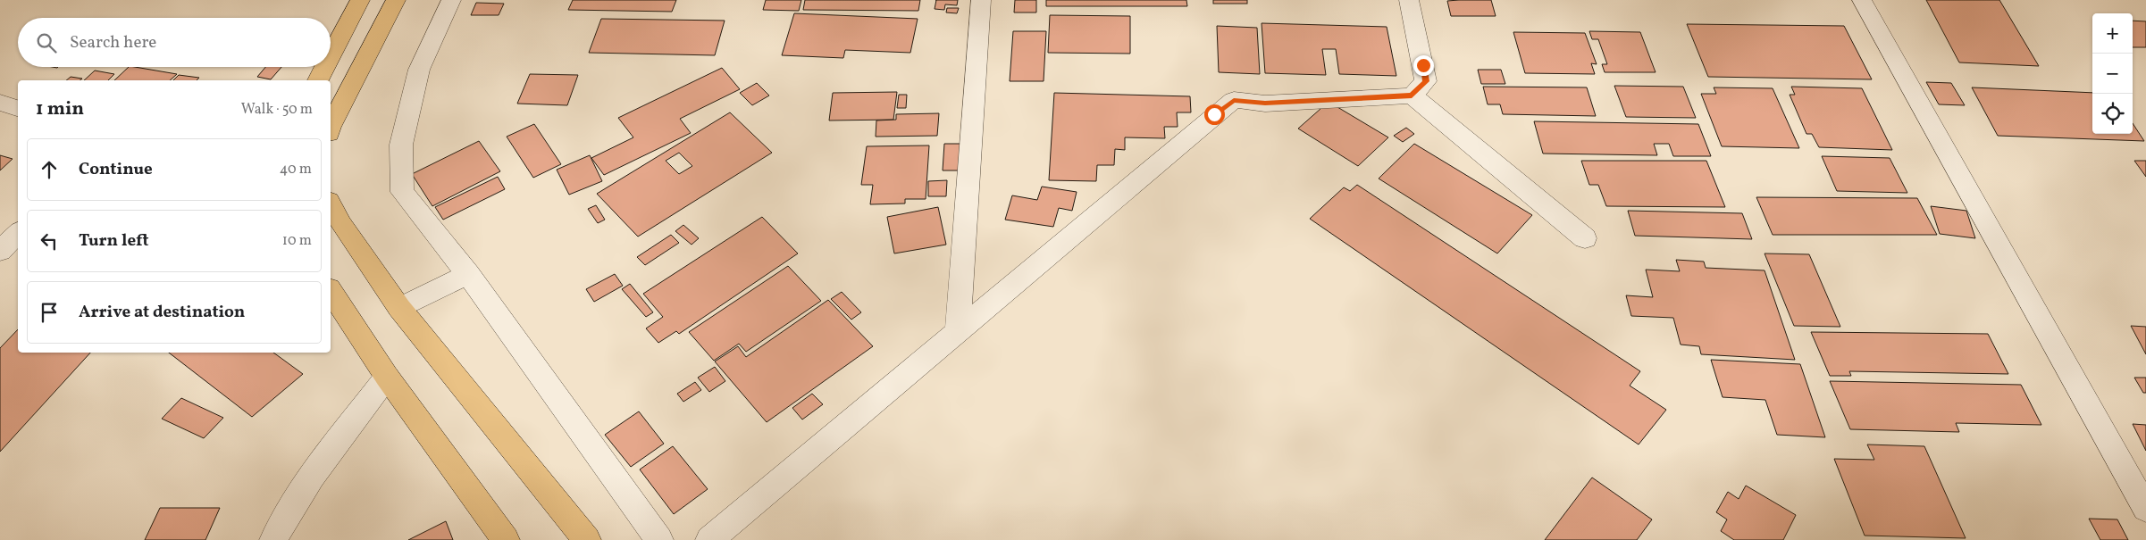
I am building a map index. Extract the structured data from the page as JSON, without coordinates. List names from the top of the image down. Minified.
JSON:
{"page":{"map_buttons":["+","−"],"search":"Search here","heading":["1 min","Walk · 50 m"],"list":[["Continue","40 m"],["Turn left","10 m"],"Arrive at destination"]}}
